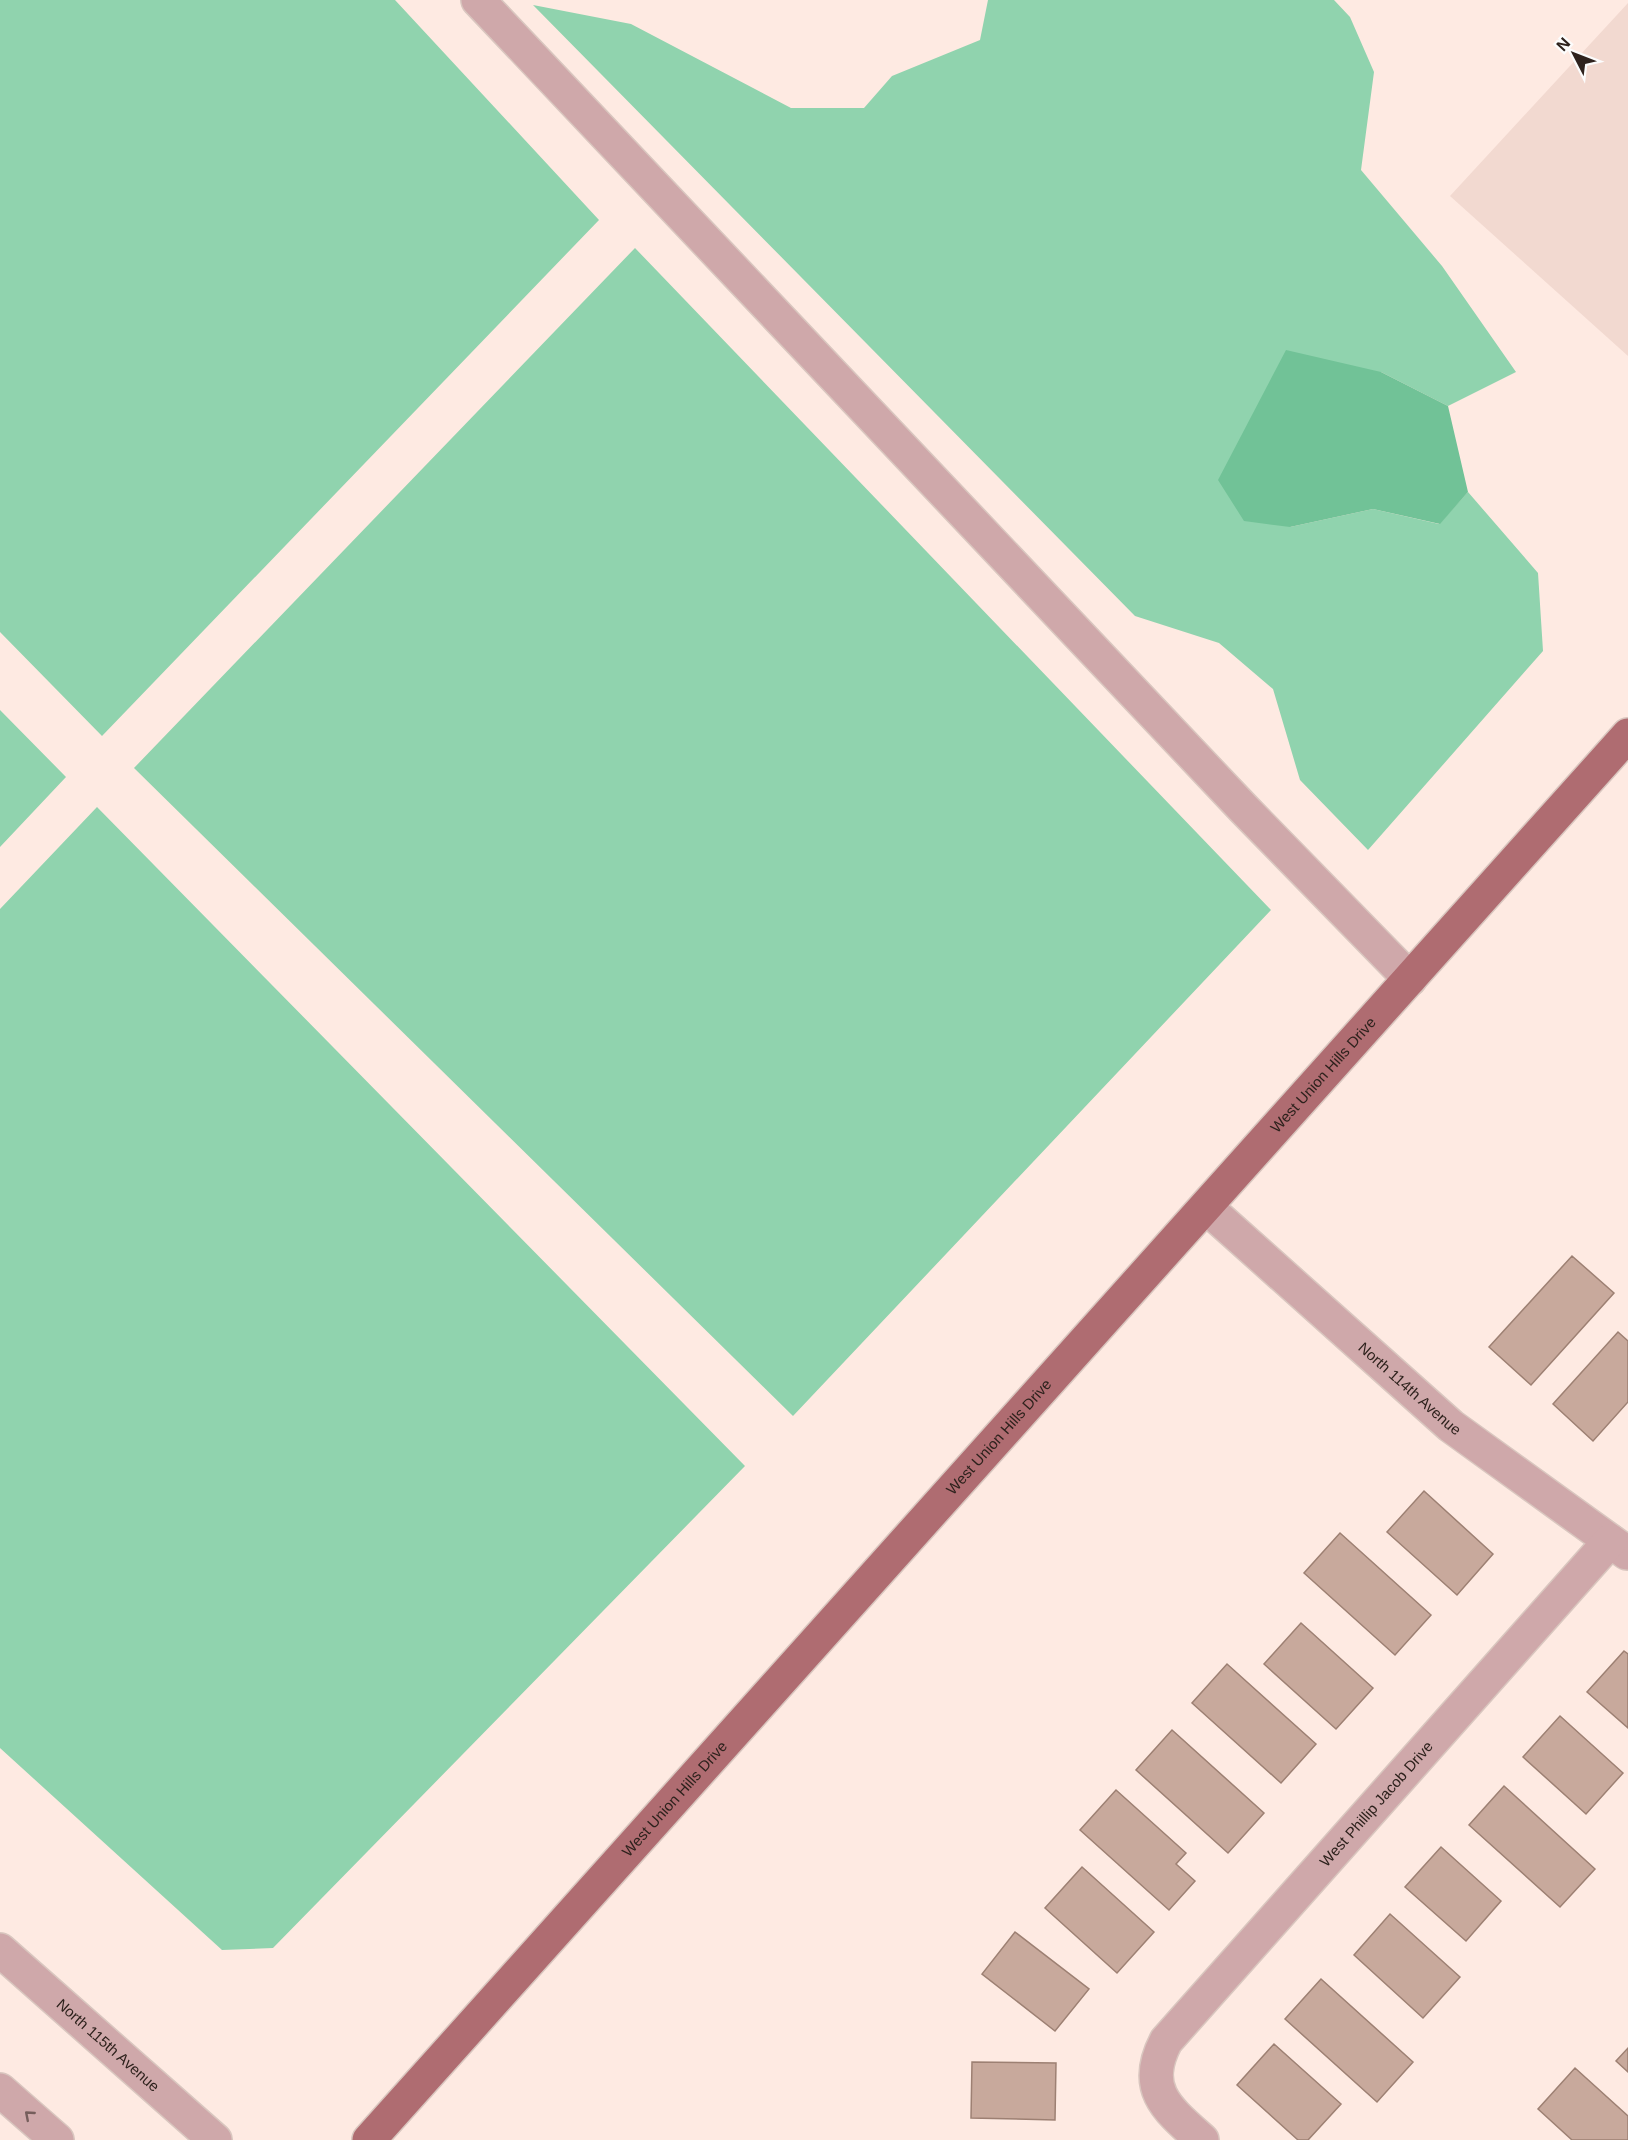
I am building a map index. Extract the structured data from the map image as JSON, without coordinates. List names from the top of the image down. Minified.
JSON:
{"streets":{"main road":["West Union Hills Drive"],"street":["North 114th Avenue","West Phillip Jacob Drive","North 115th Avenue"]},"crossings":[["West Union Hills Drive","North 114th Avenue"],["North 114th Avenue","West Phillip Jacob Drive"]],"north":"top left"}
